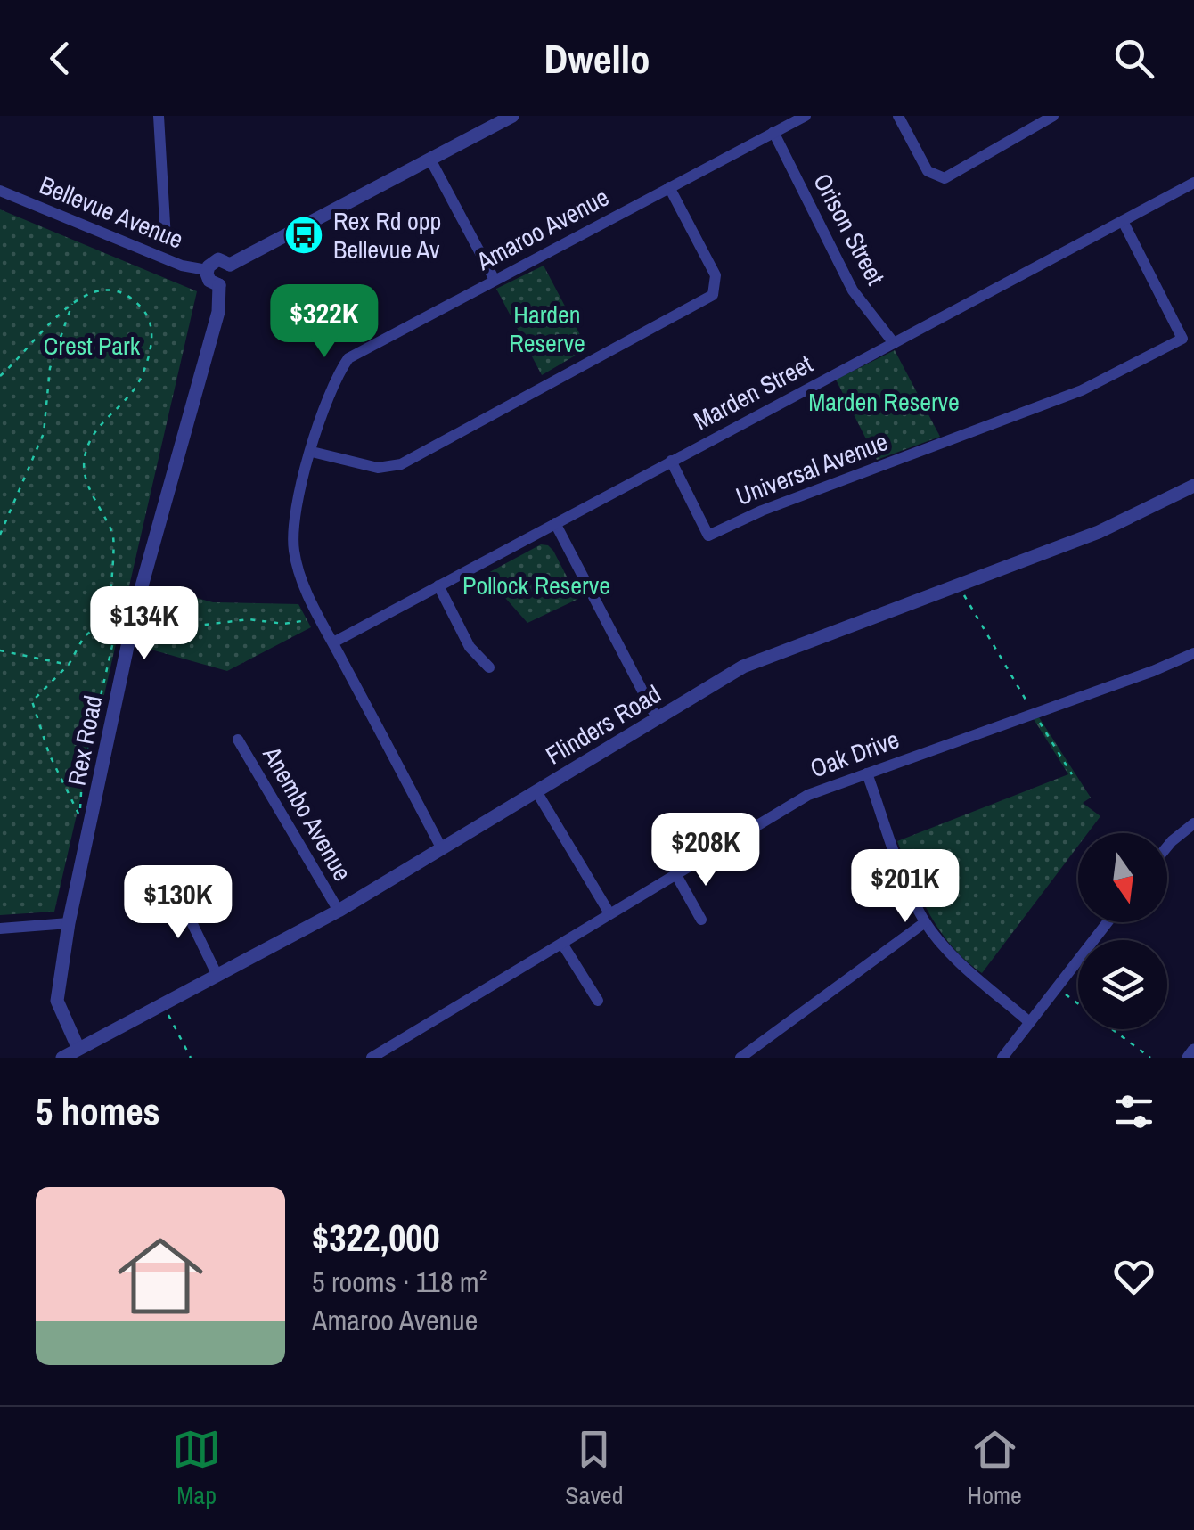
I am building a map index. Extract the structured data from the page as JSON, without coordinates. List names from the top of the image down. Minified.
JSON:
{"streets":{"street":["Bellevue Avenue","Amaroo Avenue","Orison Street","Marden Street","Universal Avenue","Flinders Road","Rex Road","Oak Drive","Anembo Avenue"]},"crossings":[["Bellevue Avenue","Rex Road"],["Amaroo Avenue","Orison Street"],["Amaroo Avenue","Marden Street"],["Amaroo Avenue","Flinders Road"],["Orison Street","Marden Street"],["Marden Street","Universal Avenue"],["Flinders Road","Rex Road"],["Flinders Road","Anembo Avenue"]],"parks":["Harden Reserve","Crest Park","Marden Reserve","Pollock Reserve"],"places":{"bus stop":["Rex Rd opp Bellevue Av"]},"north":"bottom","page":{"header":"Dwello","price":["$322K","$134K","$208K","$201K","$130K"],"heading":"5 homes","list":[{"name":"$322,000","note":"5 rooms · 118 m² · Amaroo Avenue"}],"tabs":["Map","Saved","Home"]}}
